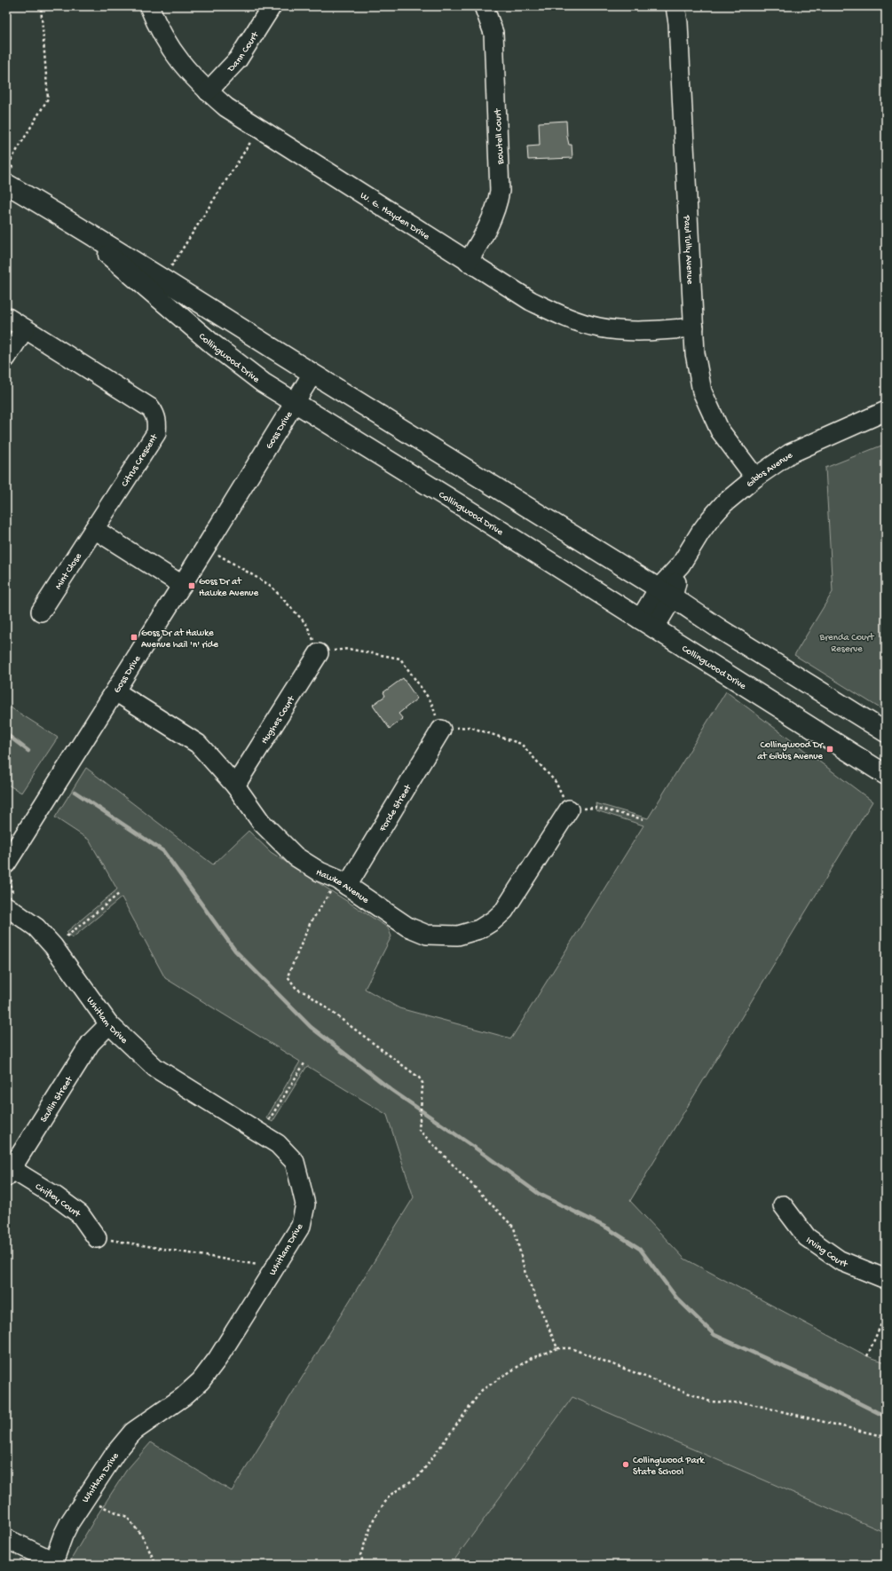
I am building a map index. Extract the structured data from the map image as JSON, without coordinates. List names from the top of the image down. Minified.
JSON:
{"streets":{"main road":["Collingwood Drive"],"street":["Dann Court","Bowtell Court","W. G. Hayden Drive","Paul Tully Avenue","Goss Drive","Citrus Crescent","Gibbs Avenue","Mint Close","Hughes Court","Forde Street","Hawke Avenue","Whitlam Drive","Scullin Street","Chifley Court","Irving Court"]},"crossings":[["Dann Court","W. G. Hayden Drive"],["Bowtell Court","W. G. Hayden Drive"],["W. G. Hayden Drive","Paul Tully Avenue"],["Paul Tully Avenue","Gibbs Avenue"],["Collingwood Drive","Goss Drive"],["Collingwood Drive","Gibbs Avenue"],["Goss Drive","Hawke Avenue"],["Citrus Crescent","Mint Close"],["Hughes Court","Hawke Avenue"],["Forde Street","Hawke Avenue"],["Whitlam Drive","Scullin Street"],["Scullin Street","Chifley Court"]],"parks":["Brenda Court Reserve"],"places":{"transit":["Goss Dr at Hawke Avenue","Goss Dr at Hawke Avenue hail 'n' ride","Collingwood Dr at Gibbs Avenue"],"other":["Collingwood Park State School"]}}
